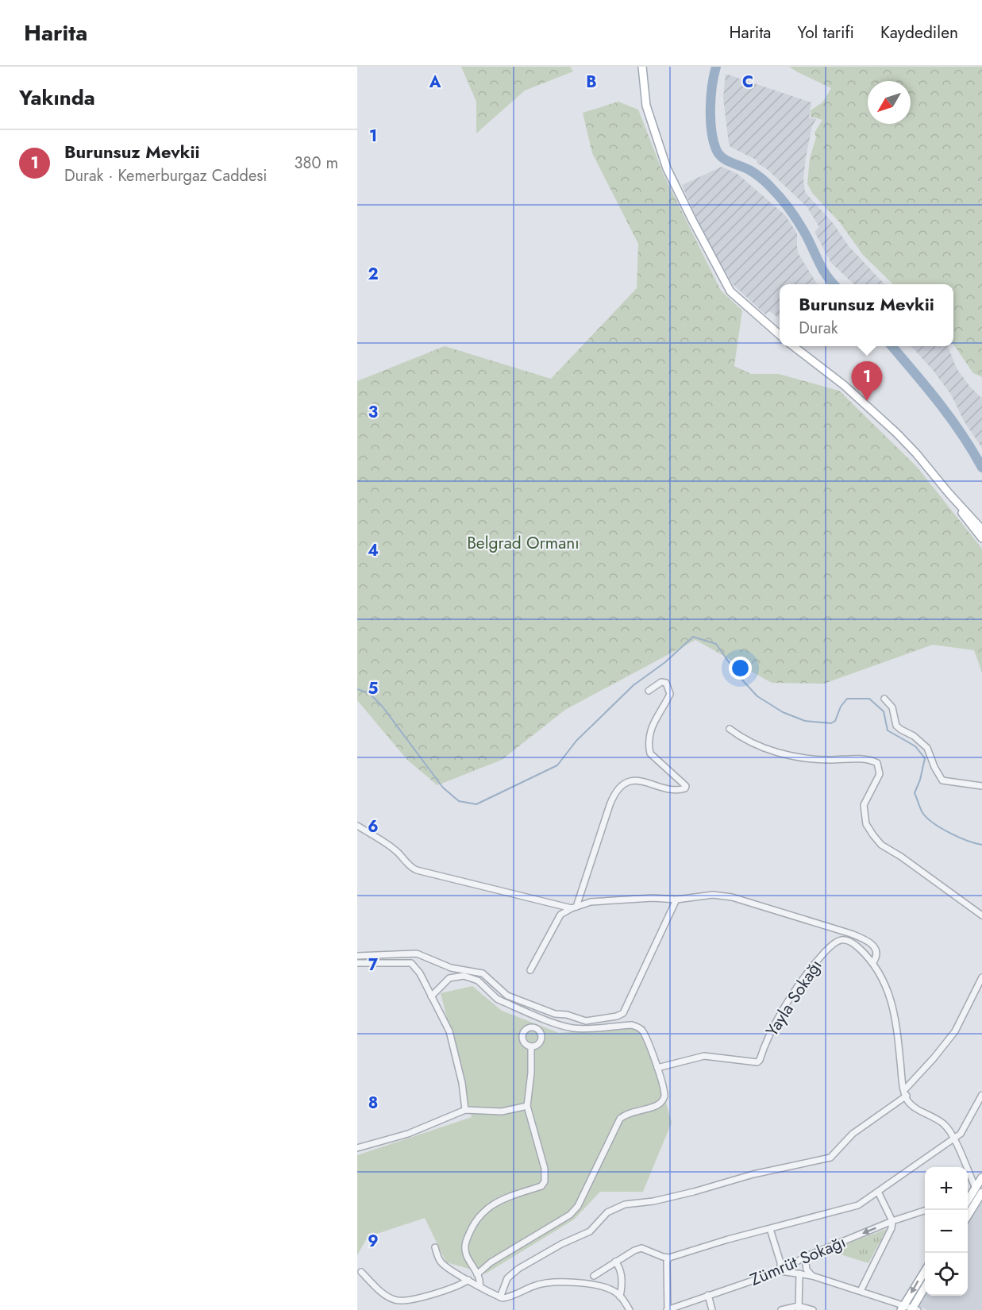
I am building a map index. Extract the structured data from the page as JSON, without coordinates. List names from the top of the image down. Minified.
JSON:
{"streets":{"street":["Yayla Sokağı","Zümrüt Sokağı"]},"parks":["Belgrad Ormanı"],"north":"bottom left","page":{"header":"Harita","nav":["Harita","Yol tarifi","Kaydedilen"],"heading":"Yakında","list":[{"mark":"1","name":"Burunsuz Mevkii","note":"Durak · Kemerburgaz Caddesi","value":"380 m"}],"popup":["Burunsuz Mevkii","Durak"],"pins":"1","map_buttons":["+","−"]},"grid":{"columns":["A","B","C"],"rows":["1","2","3","4","5","6","7","8","9"]}}
